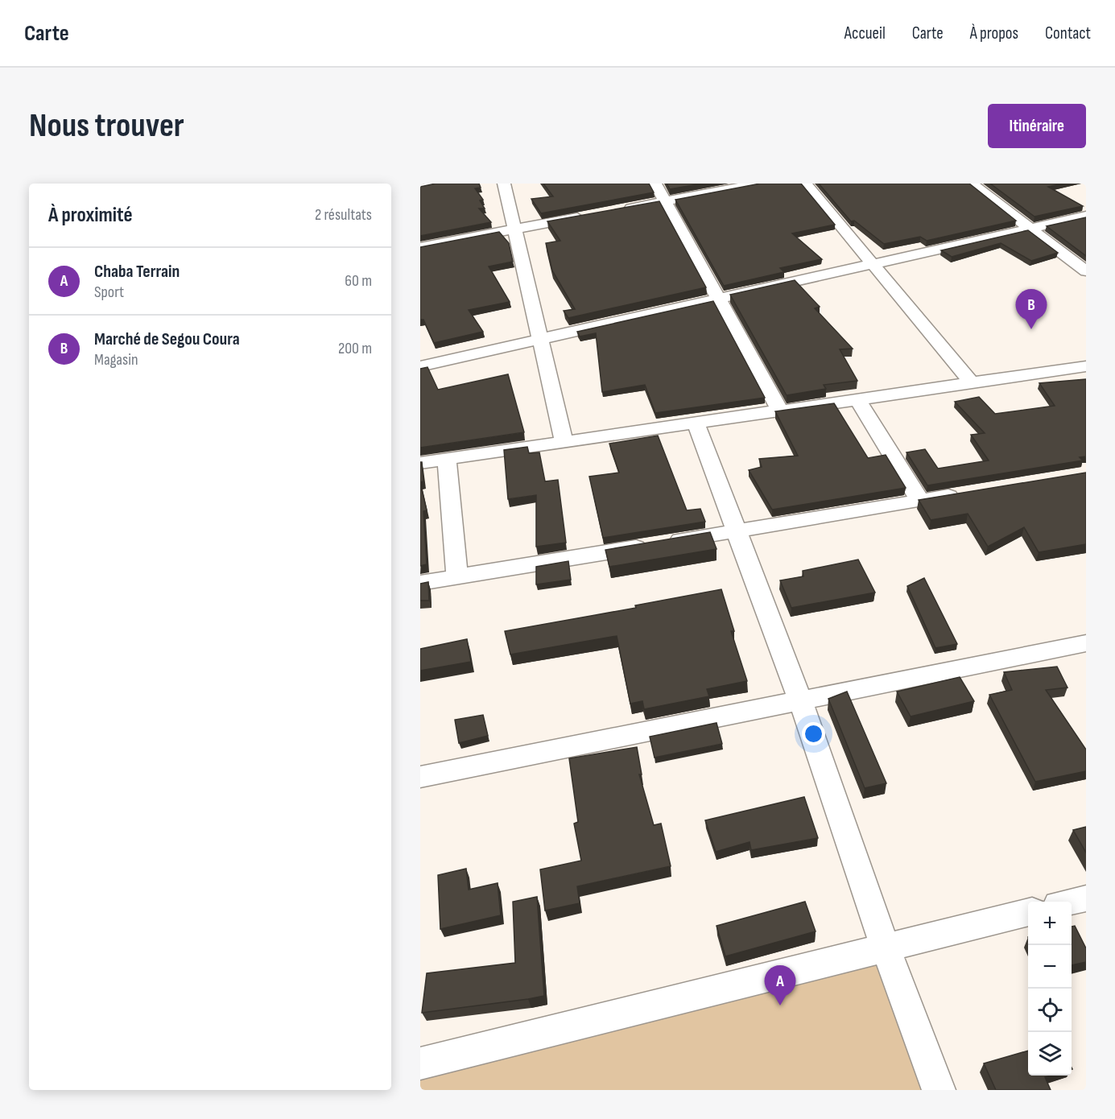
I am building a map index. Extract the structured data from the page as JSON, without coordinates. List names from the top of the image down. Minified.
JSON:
{"page":{"header":"Carte","nav":["Accueil","Carte","À propos","Contact"],"buttons":"Itinéraire","title":"Nous trouver","heading":["À proximité","2 résultats"],"list":[{"mark":"A","name":"Chaba Terrain","note":"Sport","value":"60 m"},{"mark":"B","name":"Marché de Segou Coura","note":"Magasin","value":"200 m"}],"pins":["B","A"],"map_buttons":["+","−"]}}
